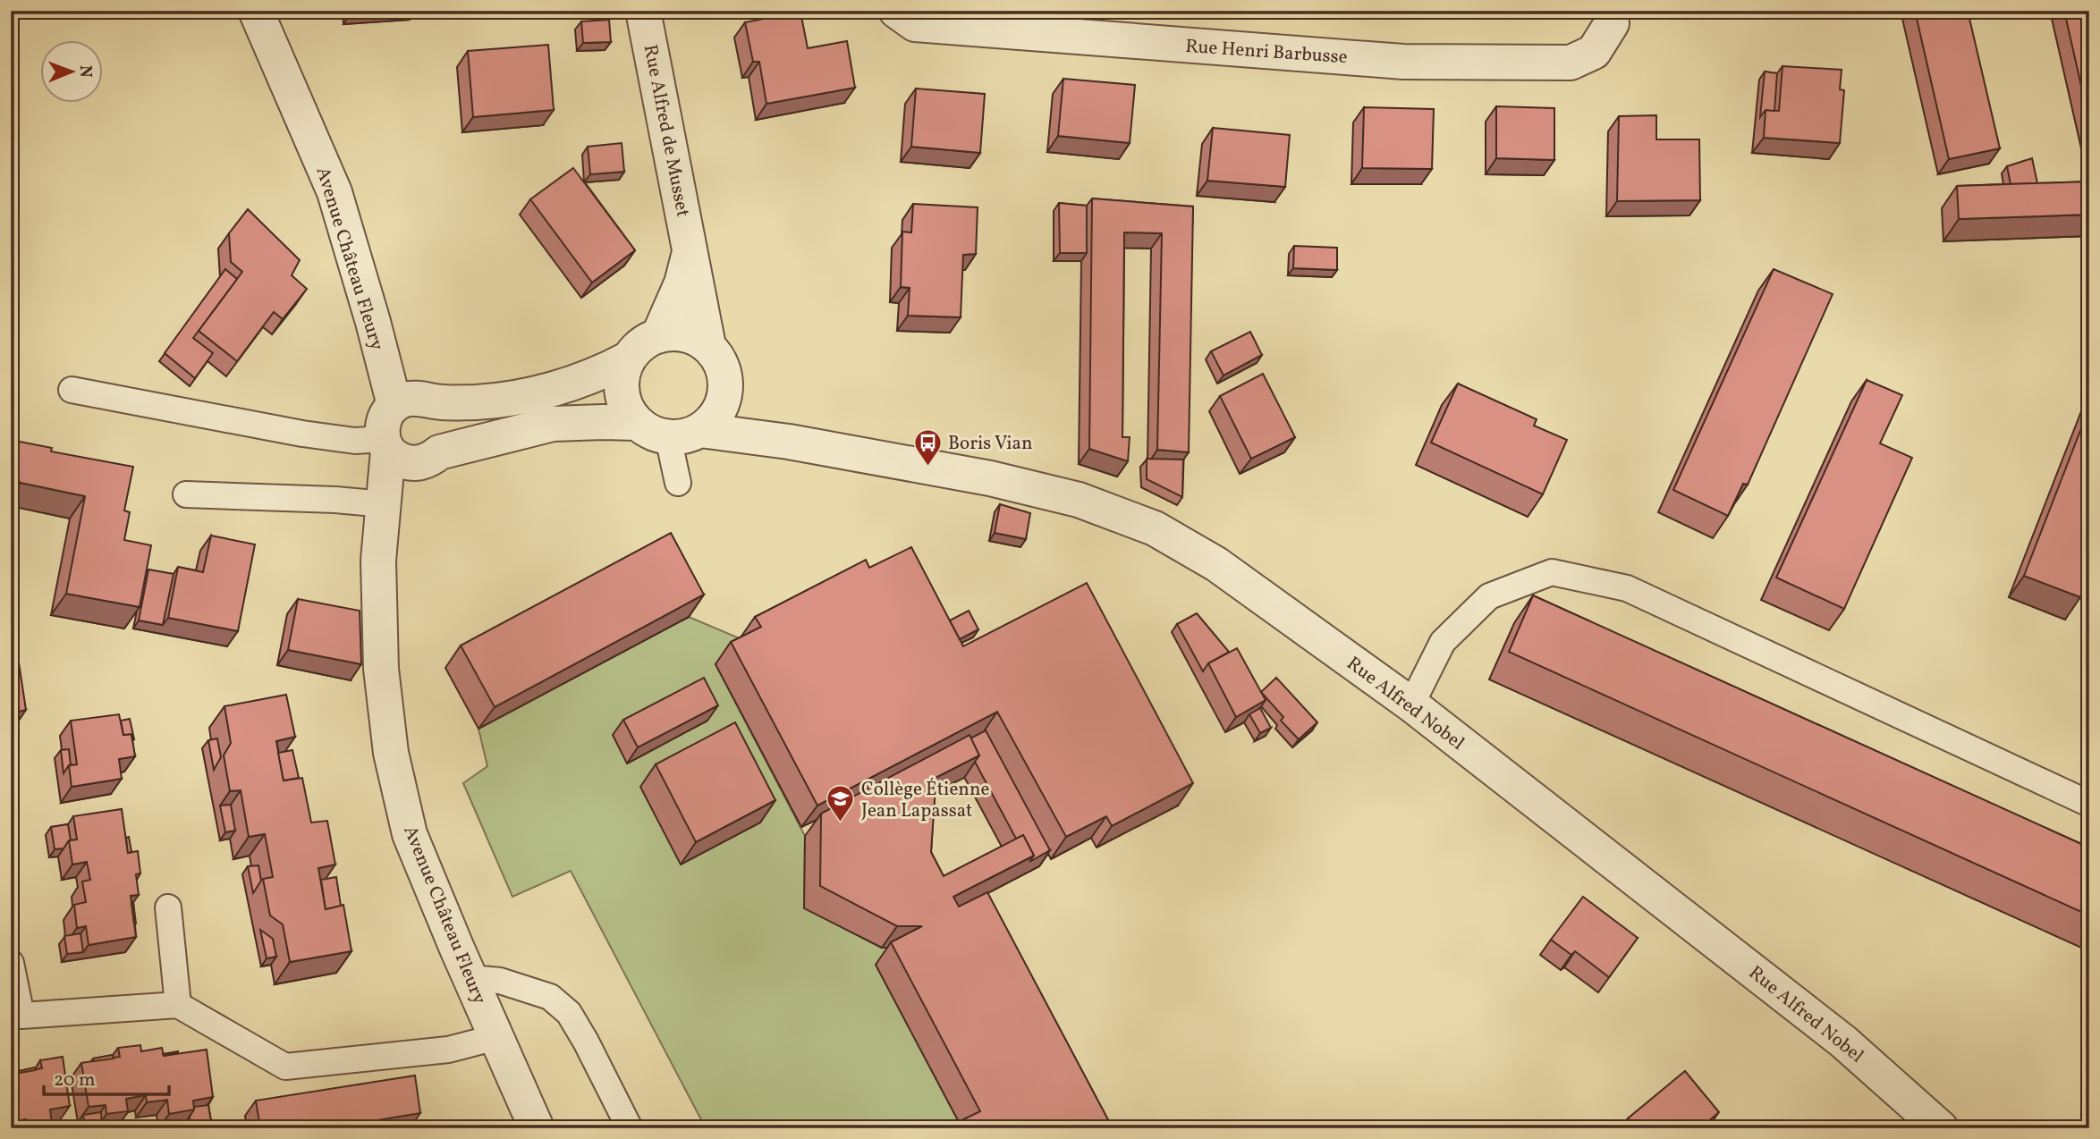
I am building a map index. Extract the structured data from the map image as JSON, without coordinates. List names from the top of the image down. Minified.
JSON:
{"streets":{"street":["Rue Henri Barbusse","Rue Alfred de Musset","Avenue Château Fleury","Rue Alfred Nobel"]},"crossings":[["Rue Alfred de Musset","Rue Alfred Nobel"]],"places":{"bus stop":["Boris Vian"],"school or university":["Collège Étienne Jean Lapassat"]},"scale_bar":"20 m","north":"right"}
